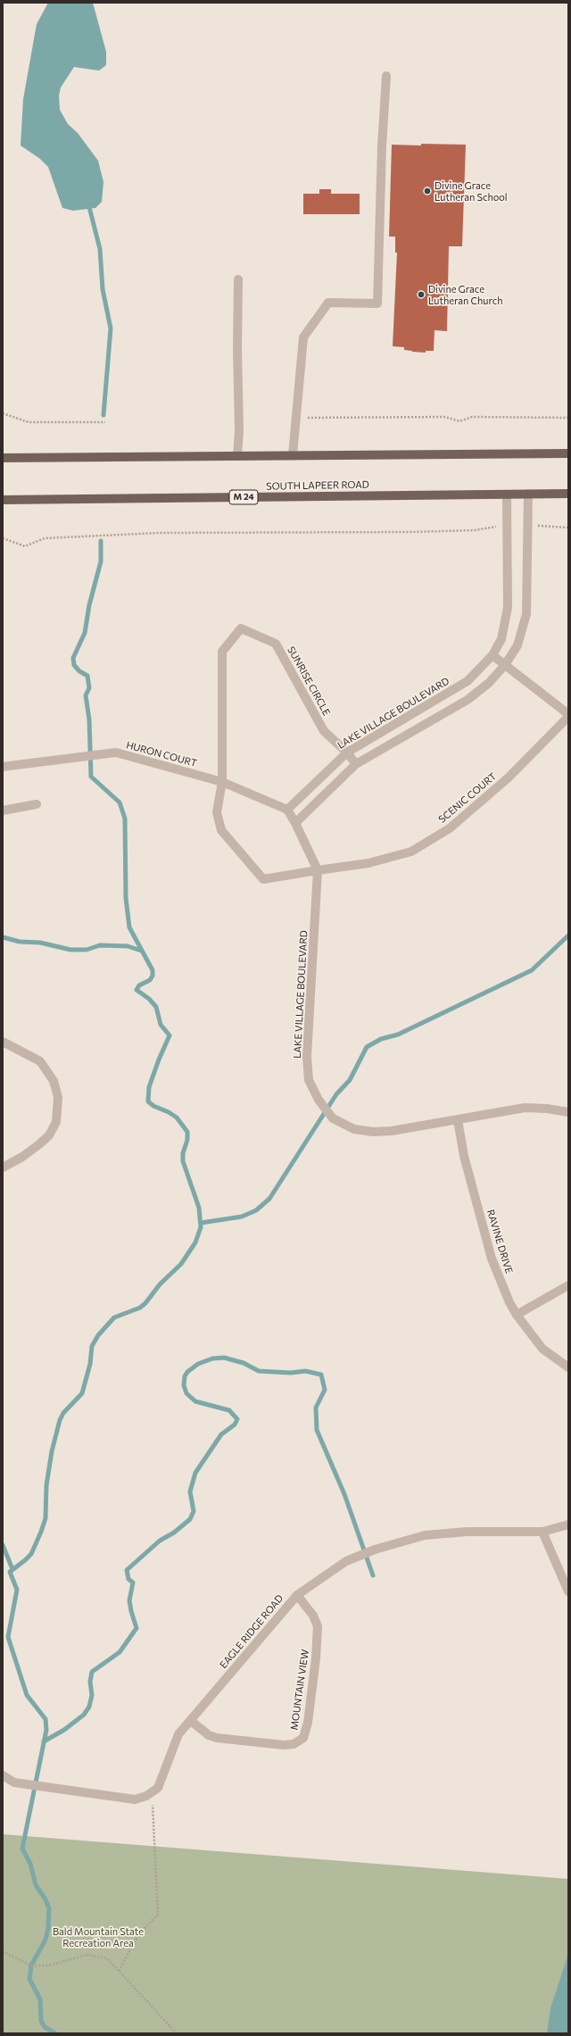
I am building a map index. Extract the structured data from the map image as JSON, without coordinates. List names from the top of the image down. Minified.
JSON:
{"streets":{"main road":["SOUTH LAPEER ROAD","M 24"],"street":["SUNRISE CIRCLE","LAKE VILLAGE BOULEVARD","HURON COURT","SCENIC COURT","RAVINE DRIVE","EAGLE RIDGE ROAD","MOUNTAIN VIEW"]},"crossings":[["SOUTH LAPEER ROAD","LAKE VILLAGE BOULEVARD"],["SUNRISE CIRCLE","LAKE VILLAGE BOULEVARD"],["SUNRISE CIRCLE","HURON COURT"],["SUNRISE CIRCLE","SCENIC COURT"],["LAKE VILLAGE BOULEVARD","HURON COURT"],["LAKE VILLAGE BOULEVARD","SCENIC COURT"],["LAKE VILLAGE BOULEVARD","RAVINE DRIVE"],["HURON COURT","SCENIC COURT"],["EAGLE RIDGE ROAD","MOUNTAIN VIEW"]],"parks":["Bald Mountain State Recreation Area"],"places":["Divine Grace Lutheran School","Divine Grace Lutheran Church"]}
